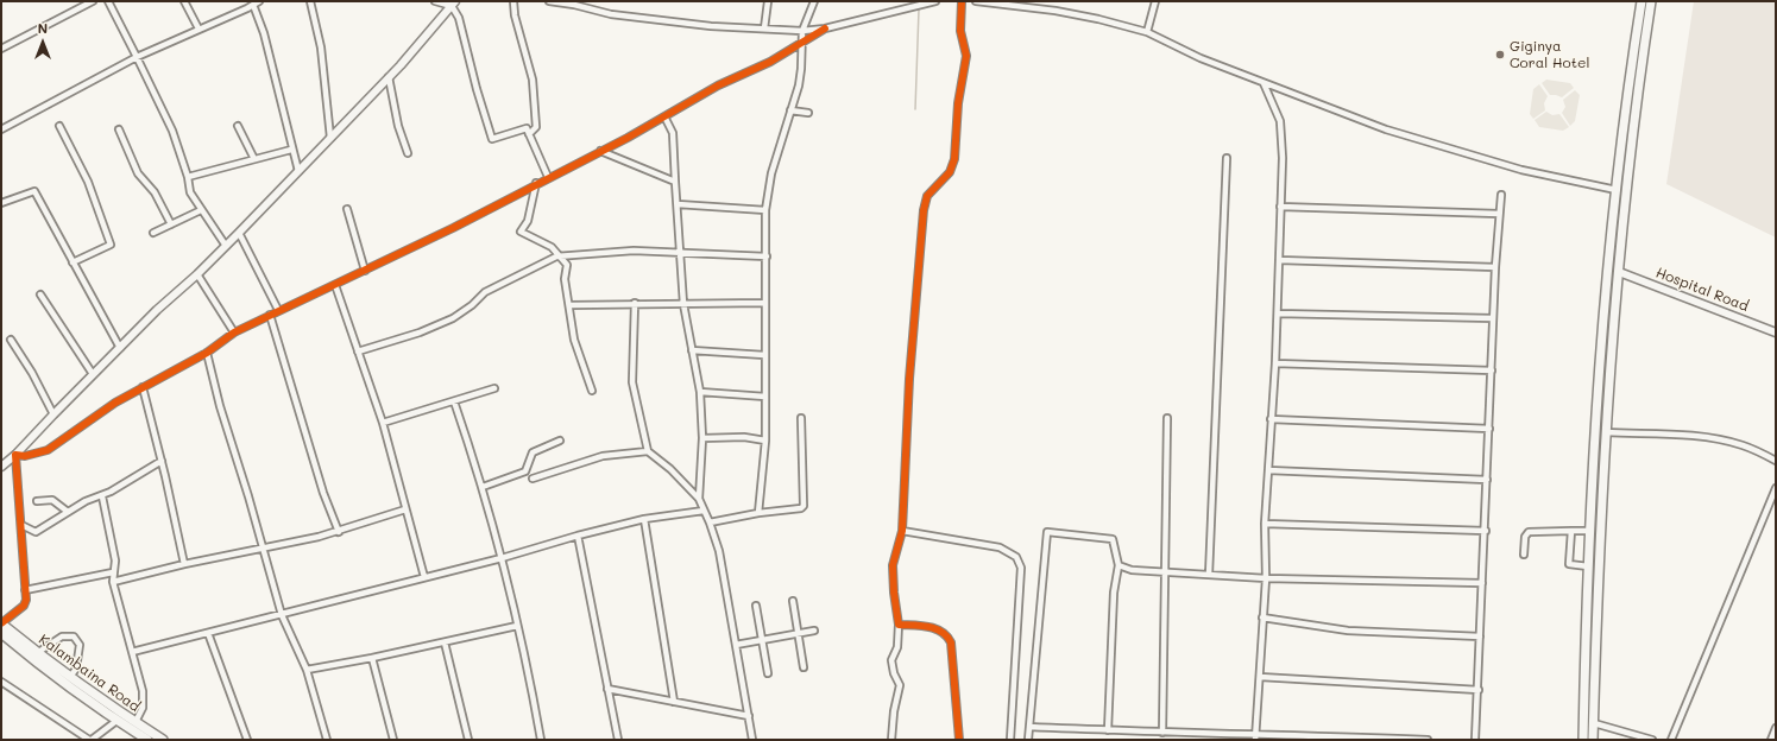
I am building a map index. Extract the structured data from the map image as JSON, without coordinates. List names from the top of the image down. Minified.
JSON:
{"streets":{"main road":["Kalambaina Road"],"street":["Hospital Road"]},"places":["Giginya Coral Hotel"],"north":"top"}
